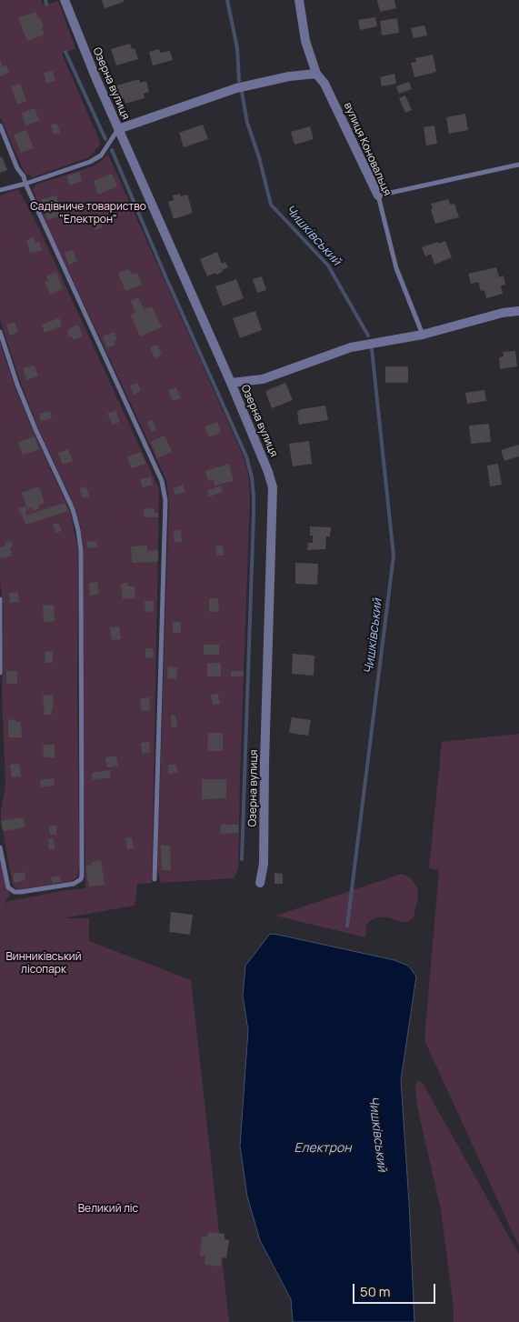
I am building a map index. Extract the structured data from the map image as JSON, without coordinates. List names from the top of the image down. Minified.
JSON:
{"streets":{"street":["Озерна вулиця","вулиця Коновальця"]},"water":["Чишківський","Електрон"],"parks":["Садівниче товариство \"Електрон\"","Винниківський лісопарк","Великий ліс"],"scale_bar":"50 m"}
